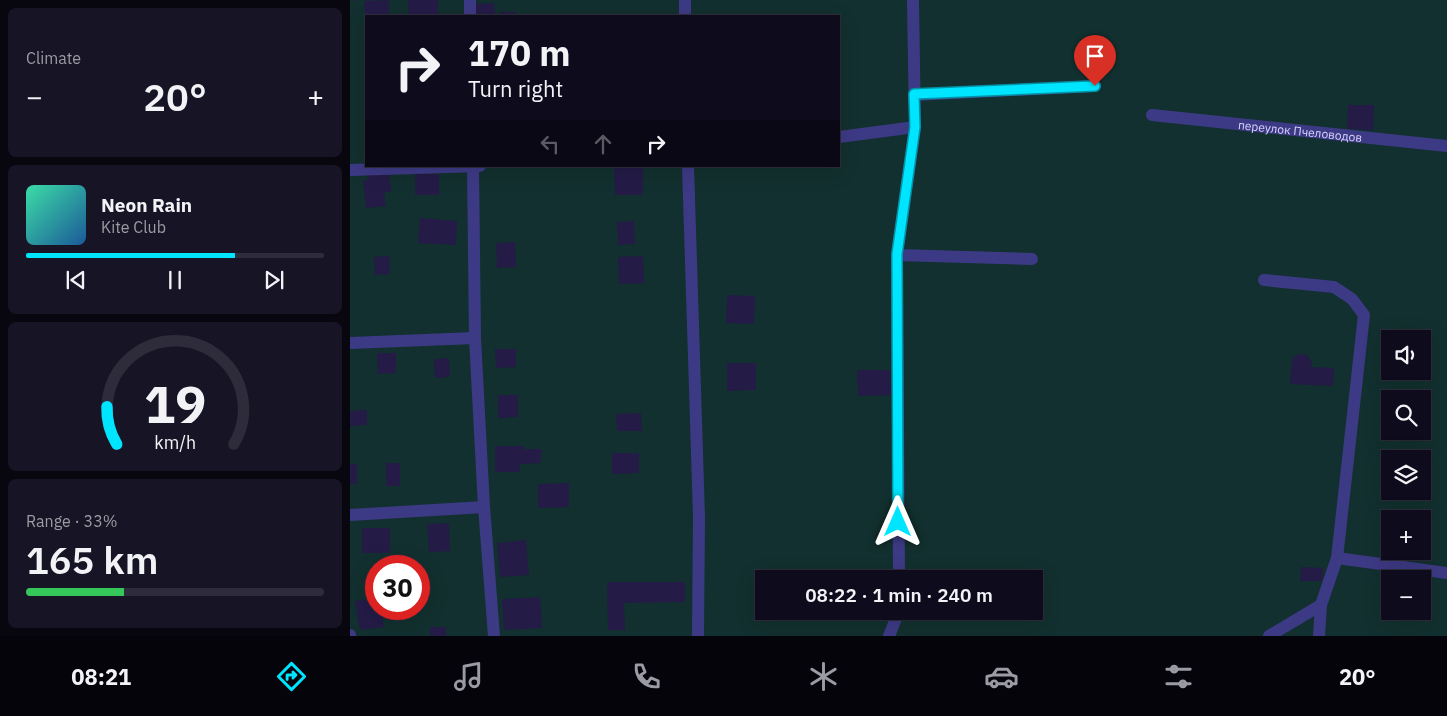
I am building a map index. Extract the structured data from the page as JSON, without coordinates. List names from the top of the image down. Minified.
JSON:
{"streets":{"street":["переулок Пчеловодов"]},"page":{"tile":["Climate",["Range · 33%","165 km"]],"turn":["170 m","Turn right"],"heat":["−","20°","+"],"song":["Neon Rain","Kite Club"],"map_buttons":["+","−"],"limit":"30","trip":"08:22 · 1 min · 240 m","tabs":["08:21","20°"],"gauge":["19","km/h"]}}
